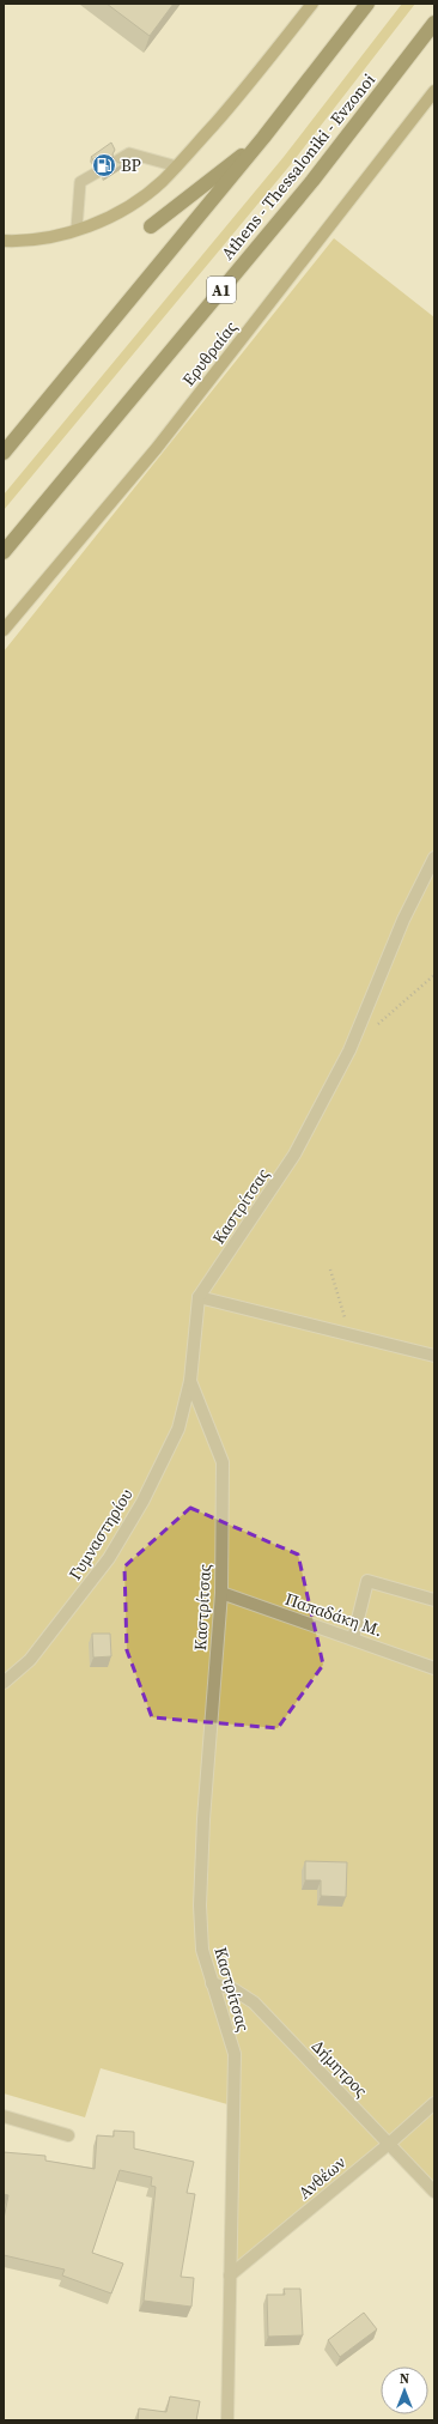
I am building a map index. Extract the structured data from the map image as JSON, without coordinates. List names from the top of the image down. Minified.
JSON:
{"streets":{"highway":["Athens - Thessaloniki - Evzonoi","Α1"],"main road":["Ερυθραίας"],"street":["Καστρίτσας","Γυμναστηρίου","Παπαδάκη Μ.","Δήμητρος","Ανθέων"]},"crossings":[["Καστρίτσας","Γυμναστηρίου"],["Καστρίτσας","Παπαδάκη Μ."],["Καστρίτσας","Δήμητρος"],["Καστρίτσας","Ανθέων"],["Δήμητρος","Ανθέων"]],"places":{"fuel station":["BP"]},"north":"top"}
